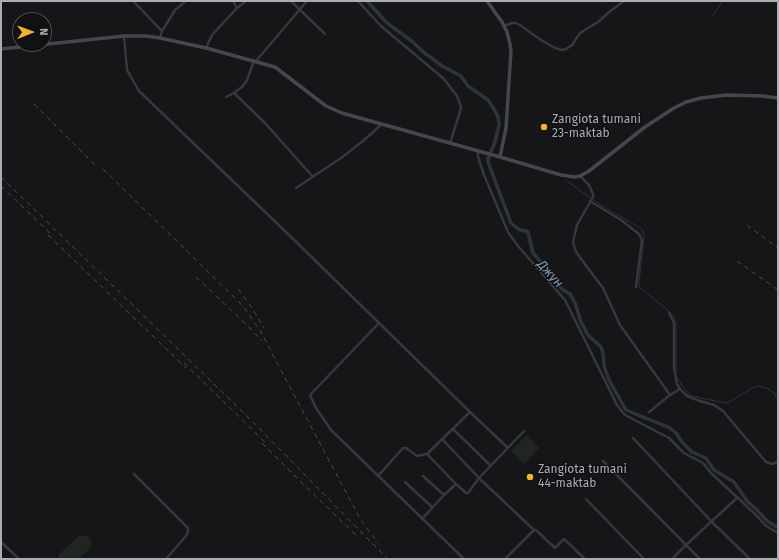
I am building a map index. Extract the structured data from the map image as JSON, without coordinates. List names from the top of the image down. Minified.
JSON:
{"water":["Джун"],"places":["Zangiota tumani 23-maktab","Zangiota tumani 44-maktab"],"north":"right"}
